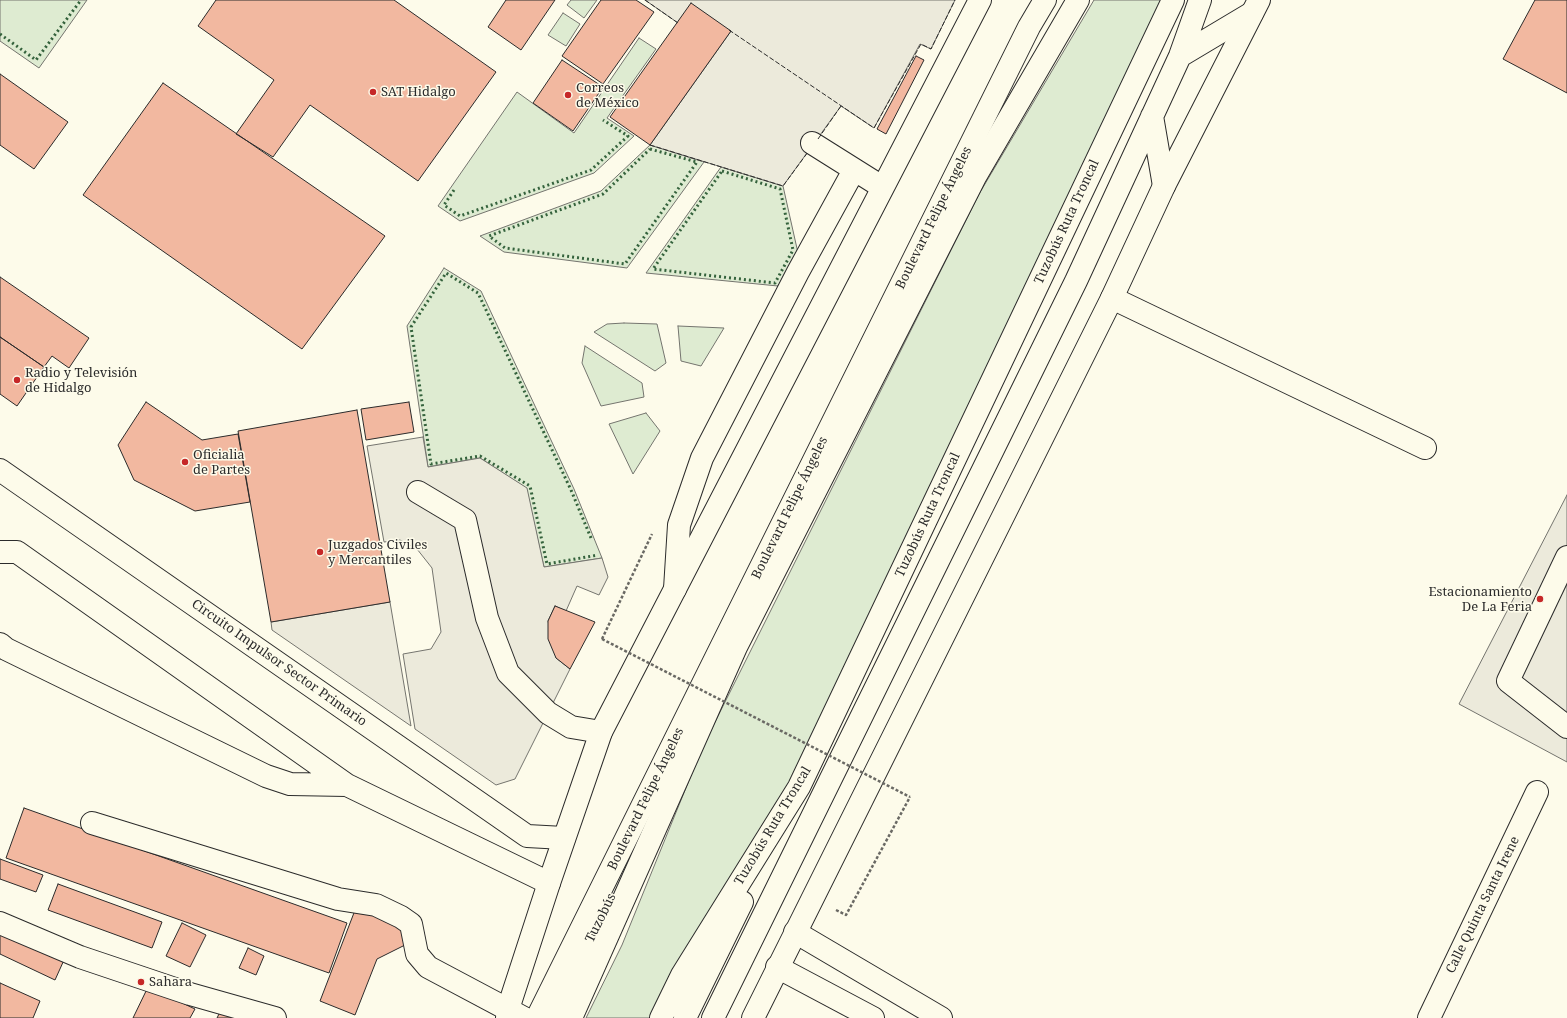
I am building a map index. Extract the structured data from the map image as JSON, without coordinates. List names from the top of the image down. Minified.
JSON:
{"streets":{"main road":["Boulevard Felipe Ángeles","Tuzobús Ruta Troncal","Circuito Impulsor Sector Primario","Calle Quinta Santa Irene","Tuzobús"]},"places":["SAT Hidalgo","Correos de México","Radio y Televisión de Hidalgo","Oficialia de Partes","Juzgados Civiles y Mercantiles","Estacionamiento De La Feria","Sahara"]}
